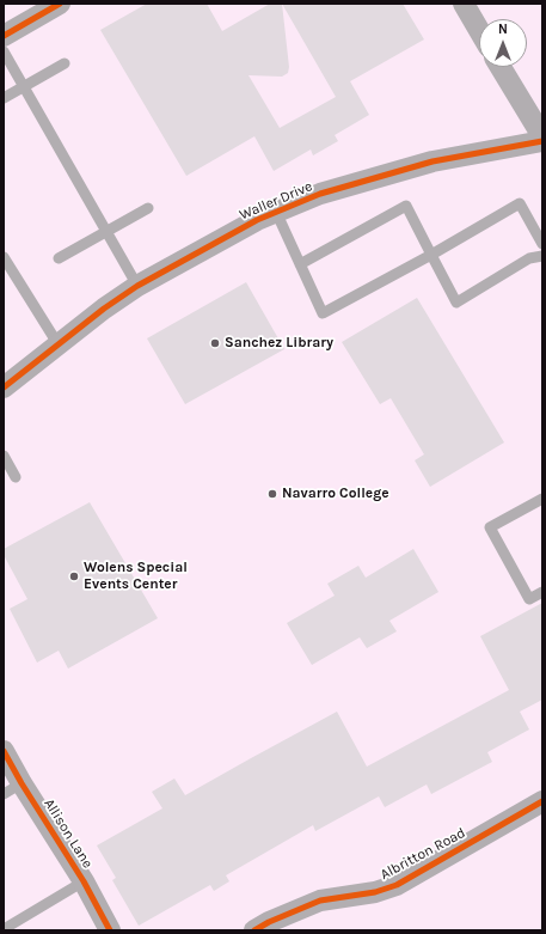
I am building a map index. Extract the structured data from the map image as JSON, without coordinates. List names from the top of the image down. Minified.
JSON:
{"streets":{"street":["Waller Drive","Allison Lane","Albritton Road"]},"places":["Sanchez Library","Navarro College","Wolens Special Events Center"],"north":"top"}
